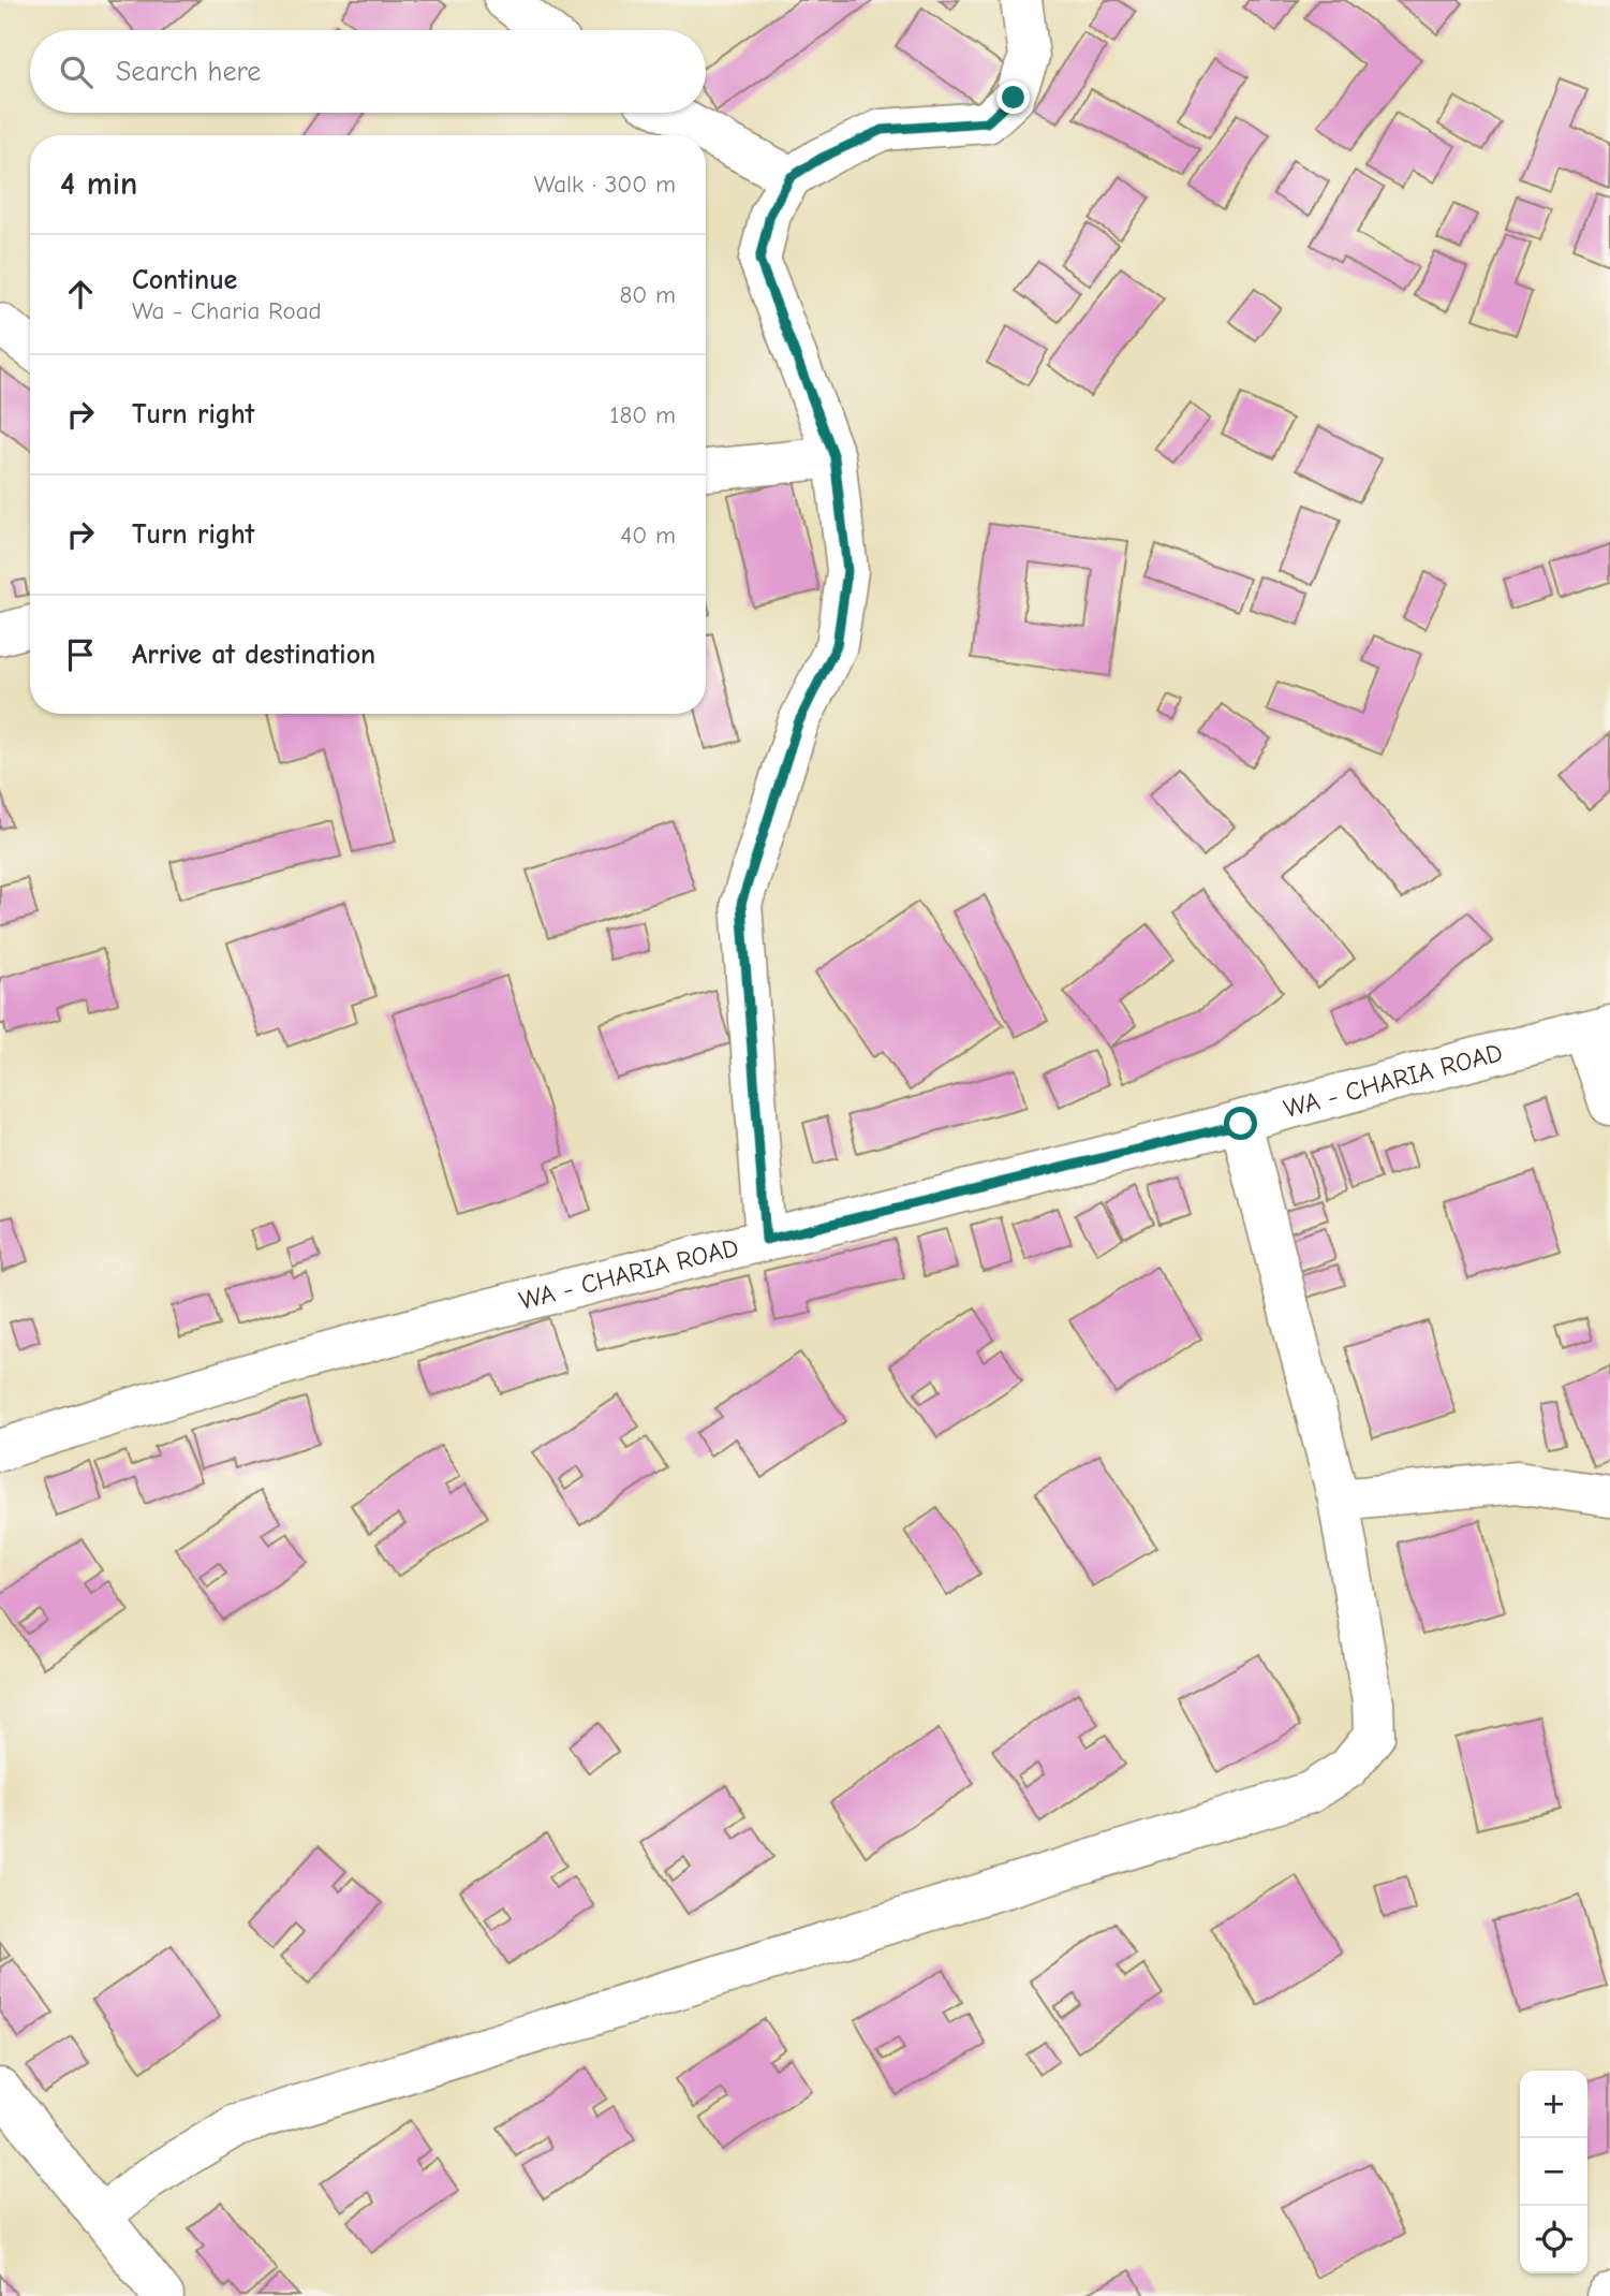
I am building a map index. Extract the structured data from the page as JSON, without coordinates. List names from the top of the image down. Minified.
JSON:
{"streets":{"street":["WA - CHARIA ROAD"]},"page":{"search":"Search here","heading":["4 min","Walk · 300 m"],"list":[["Continue","Wa - Charia Road","80 m"],["Turn right","180 m"],["Turn right","40 m"],"Arrive at destination"],"map_buttons":["+","−"]}}
